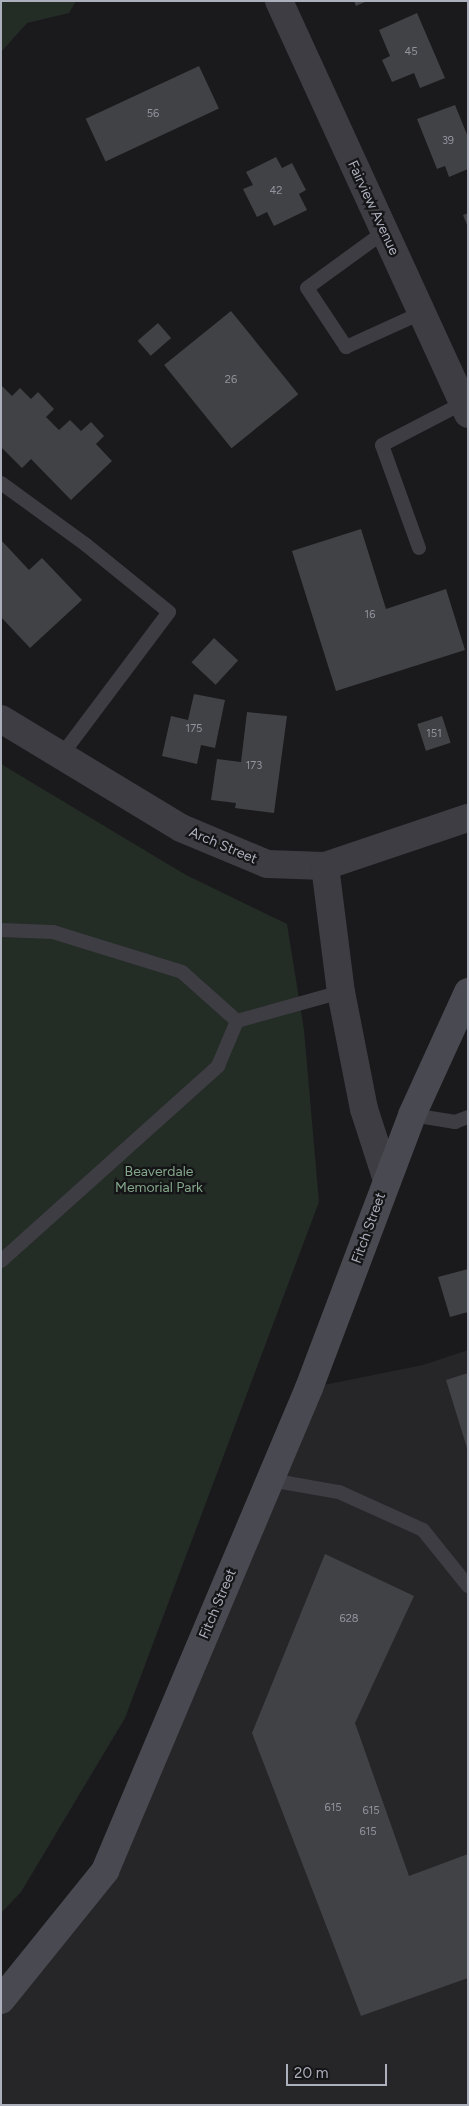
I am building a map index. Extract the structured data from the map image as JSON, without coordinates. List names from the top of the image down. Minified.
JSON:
{"streets":{"main road":["Fitch Street"],"street":["Fairview Avenue","Arch Street"]},"crossings":[["Arch Street","Fitch Street"]],"parks":["Beaverdale Memorial Park"],"house_numbers":["45","56","39","42","26","16","175","151","173","628","615","615","615"],"scale_bar":"20 m"}
